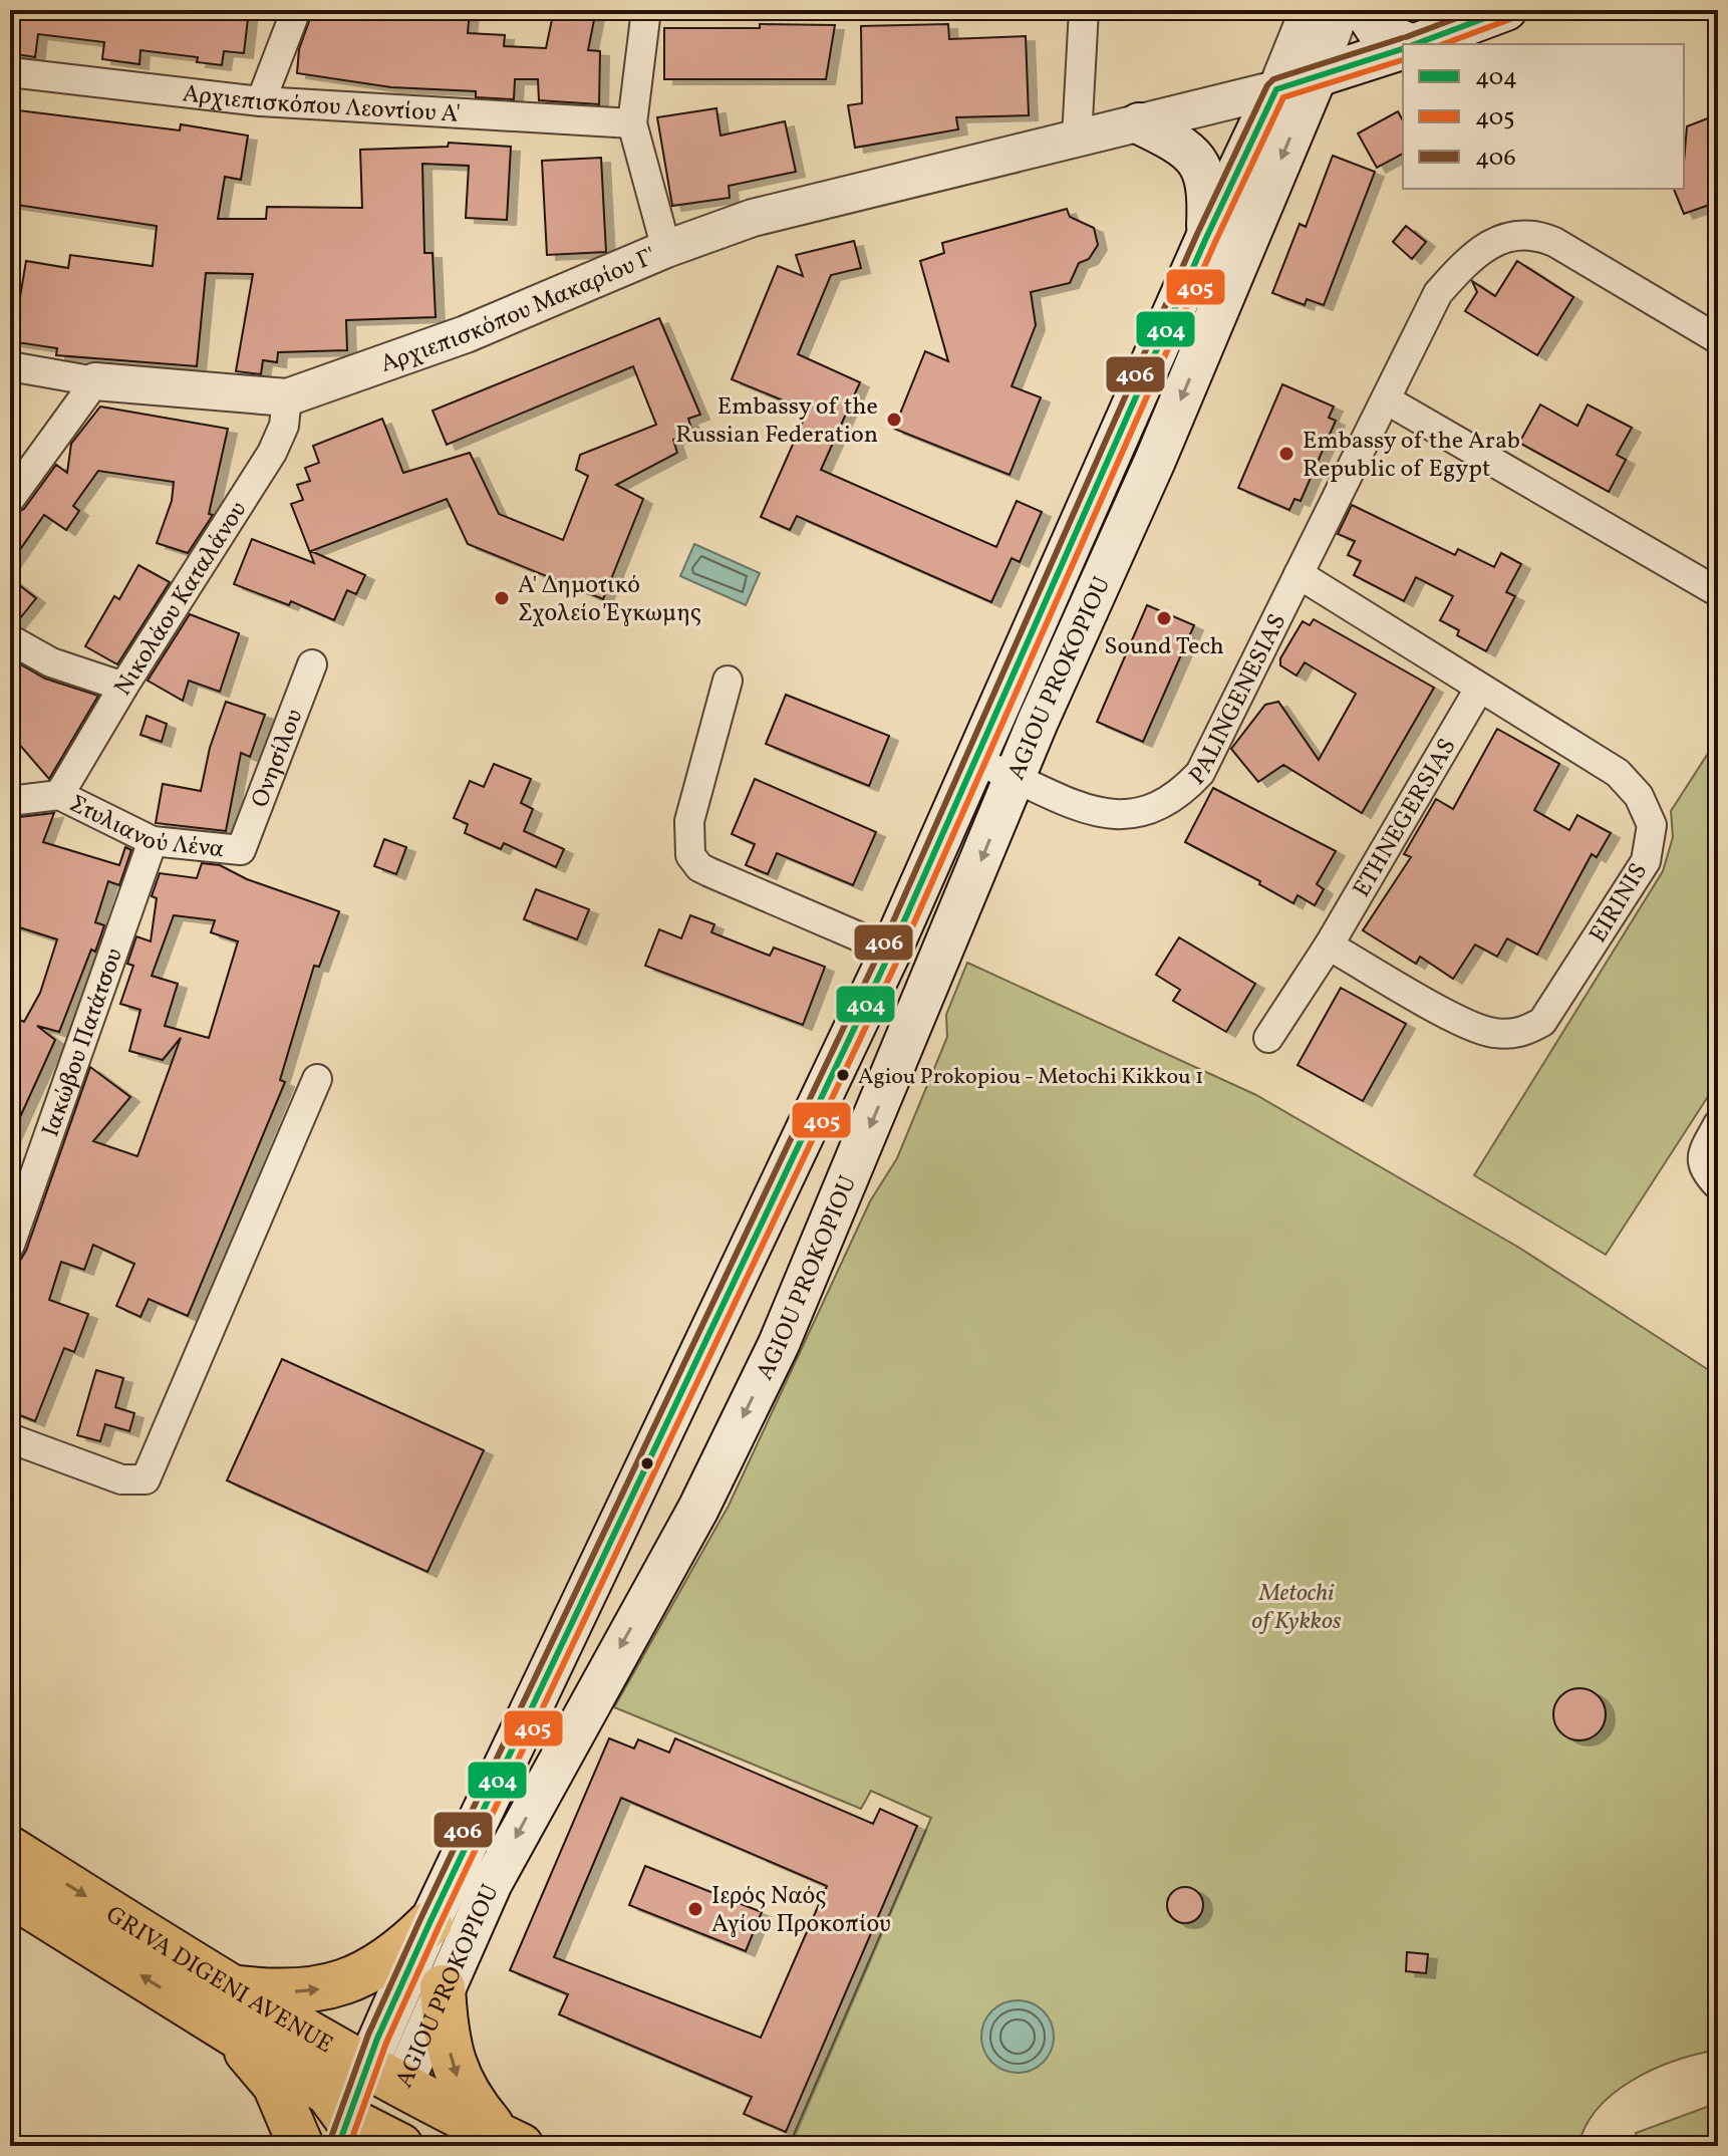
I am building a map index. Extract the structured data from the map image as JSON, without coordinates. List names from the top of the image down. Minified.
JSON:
{"streets":{"main road":["AGIOU PROKOPIOU","GRIVA DIGENI AVENUE"],"street":["Αρχιεπισκόπου Λεοντίου Α'","Αρχιεπισκόπου Μακαρίου Γ'","Νικολάου Καταλάνου","PALINGENESIAS","Ονησίλου","ETHNEGERSIAS","Στυλιανού Λένα","EIRINIS","Ιακώβου Πατάτσου"]},"crossings":[["Αρχιεπισκόπου Μακαρίου Γ'","Νικολάου Καταλάνου"],["Νικολάου Καταλάνου","Στυλιανού Λένα"],["AGIOU PROKOPIOU","PALINGENESIAS"],["AGIOU PROKOPIOU","GRIVA DIGENI AVENUE"],["PALINGENESIAS","EIRINIS"],["Ονησίλου","Στυλιανού Λένα"],["ETHNEGERSIAS","EIRINIS"],["Στυλιανού Λένα","Ιακώβου Πατάτσου"]],"parks":["Metochi of Kykkos"],"places":["Embassy of the Russian Federation","Embassy of the Arab Republic of Egypt","Α' Δημοτικό Σχολείο Έγκωμης","Sound Tech","Agiou Prokopiou - Metochi Kikkou 1","Ιερός Ναός Αγίου Προκοπίου"],"lines":["transit line 404","transit line 406","transit line 405"],"legend":["404","405","406"]}
